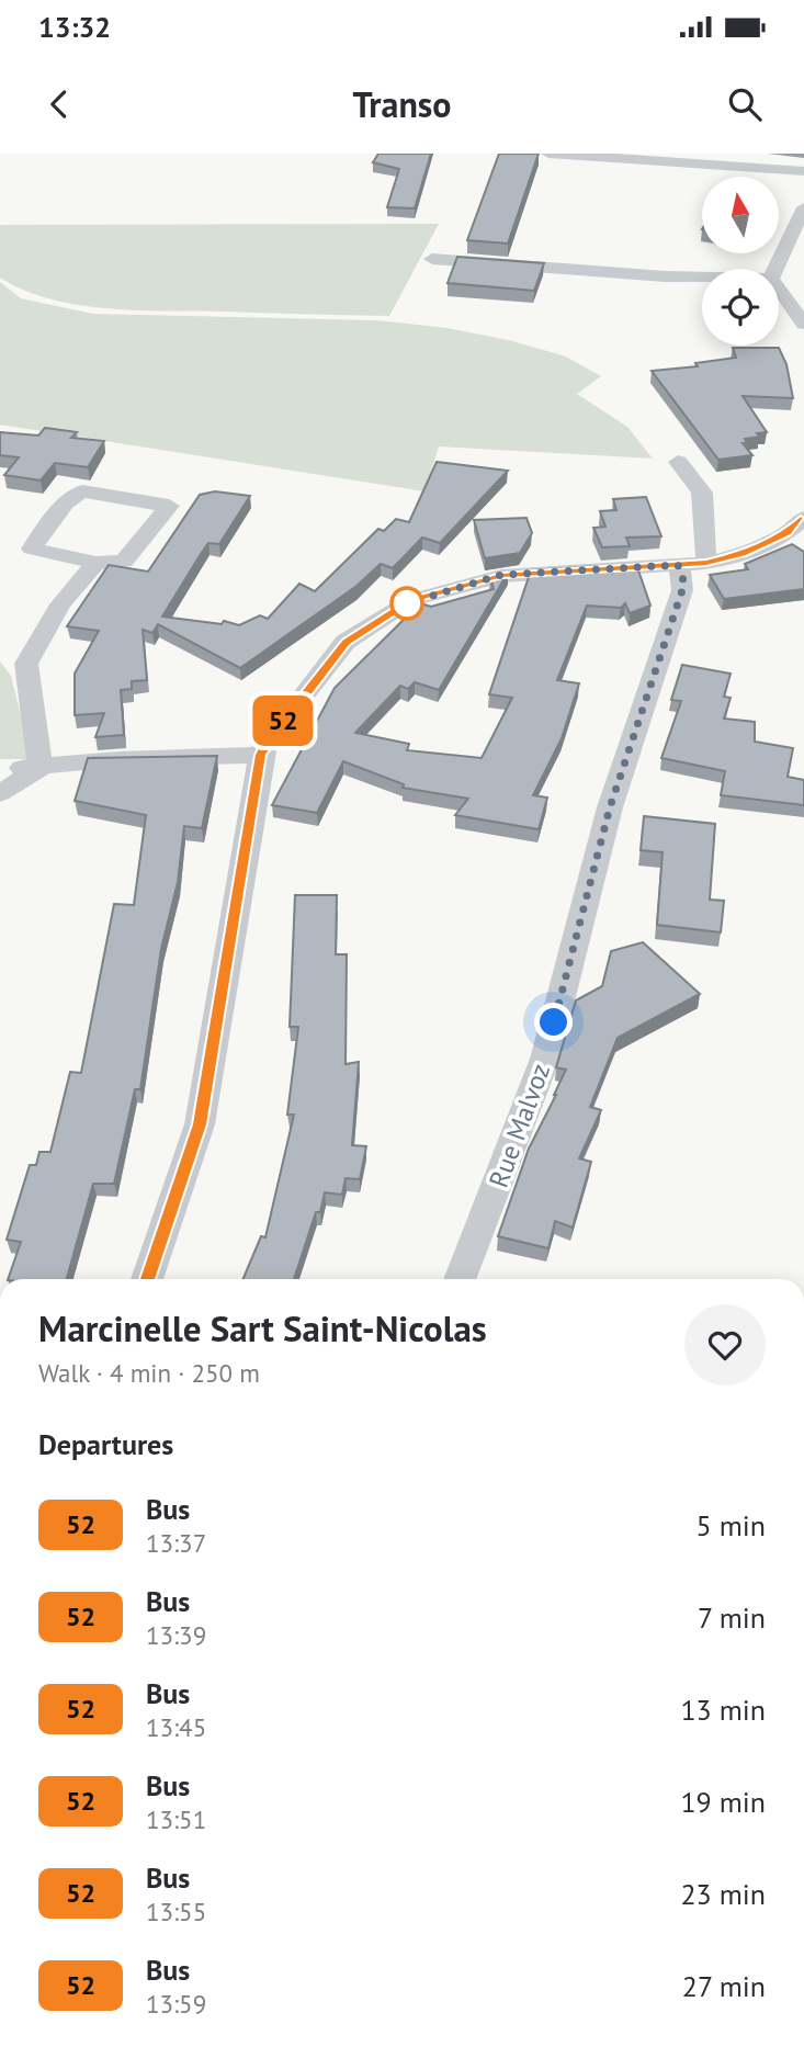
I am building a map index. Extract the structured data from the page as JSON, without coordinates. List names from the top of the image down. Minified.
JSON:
{"streets":{"street":["Rue Malvoz"]},"lines":["bus line 52"],"north":"top","page":{"status":"13:32","header":"Transo","on_map":"52","heading":[["Marcinelle Sart Saint-Nicolas","Walk · 4 min · 250 m"],"Departures"],"list":[{"mark":"52","name":"Bus","note":"13:37","value":"5 min"},{"mark":"52","name":"Bus","note":"13:39","value":"7 min"},{"mark":"52","name":"Bus","note":"13:45","value":"13 min"},{"mark":"52","name":"Bus","note":"13:51","value":"19 min"},{"mark":"52","name":"Bus","note":"13:55","value":"23 min"},{"mark":"52","name":"Bus","note":"13:59","value":"27 min"}]}}
